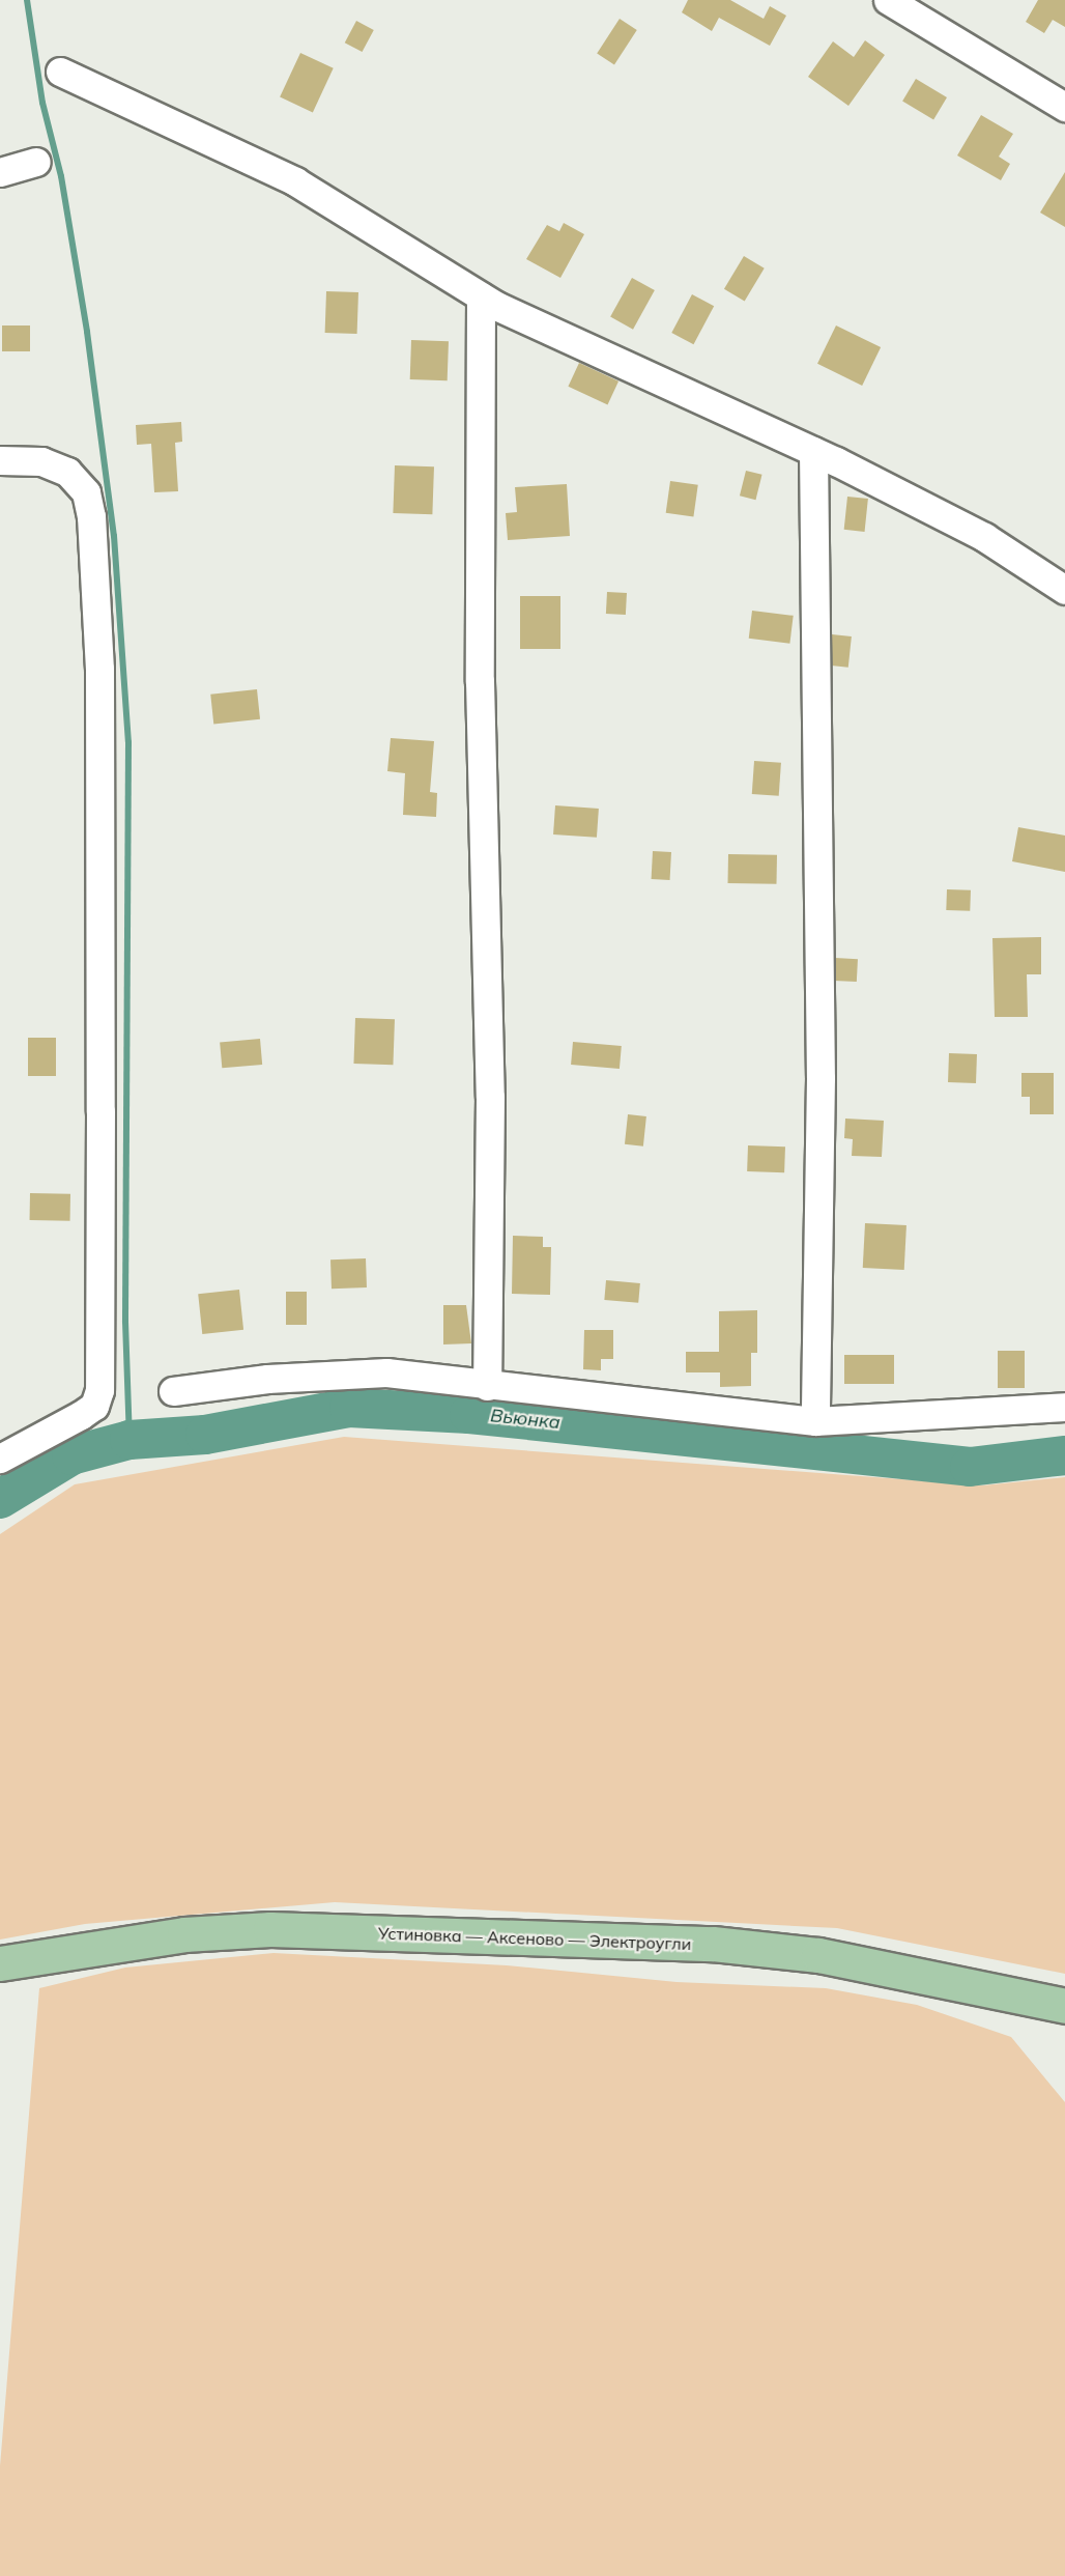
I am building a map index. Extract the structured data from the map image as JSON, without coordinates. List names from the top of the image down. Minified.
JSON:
{"streets":{"main road":["Устиновка — Аксеново — Электроугли"]},"water":["Вьюнка"]}
